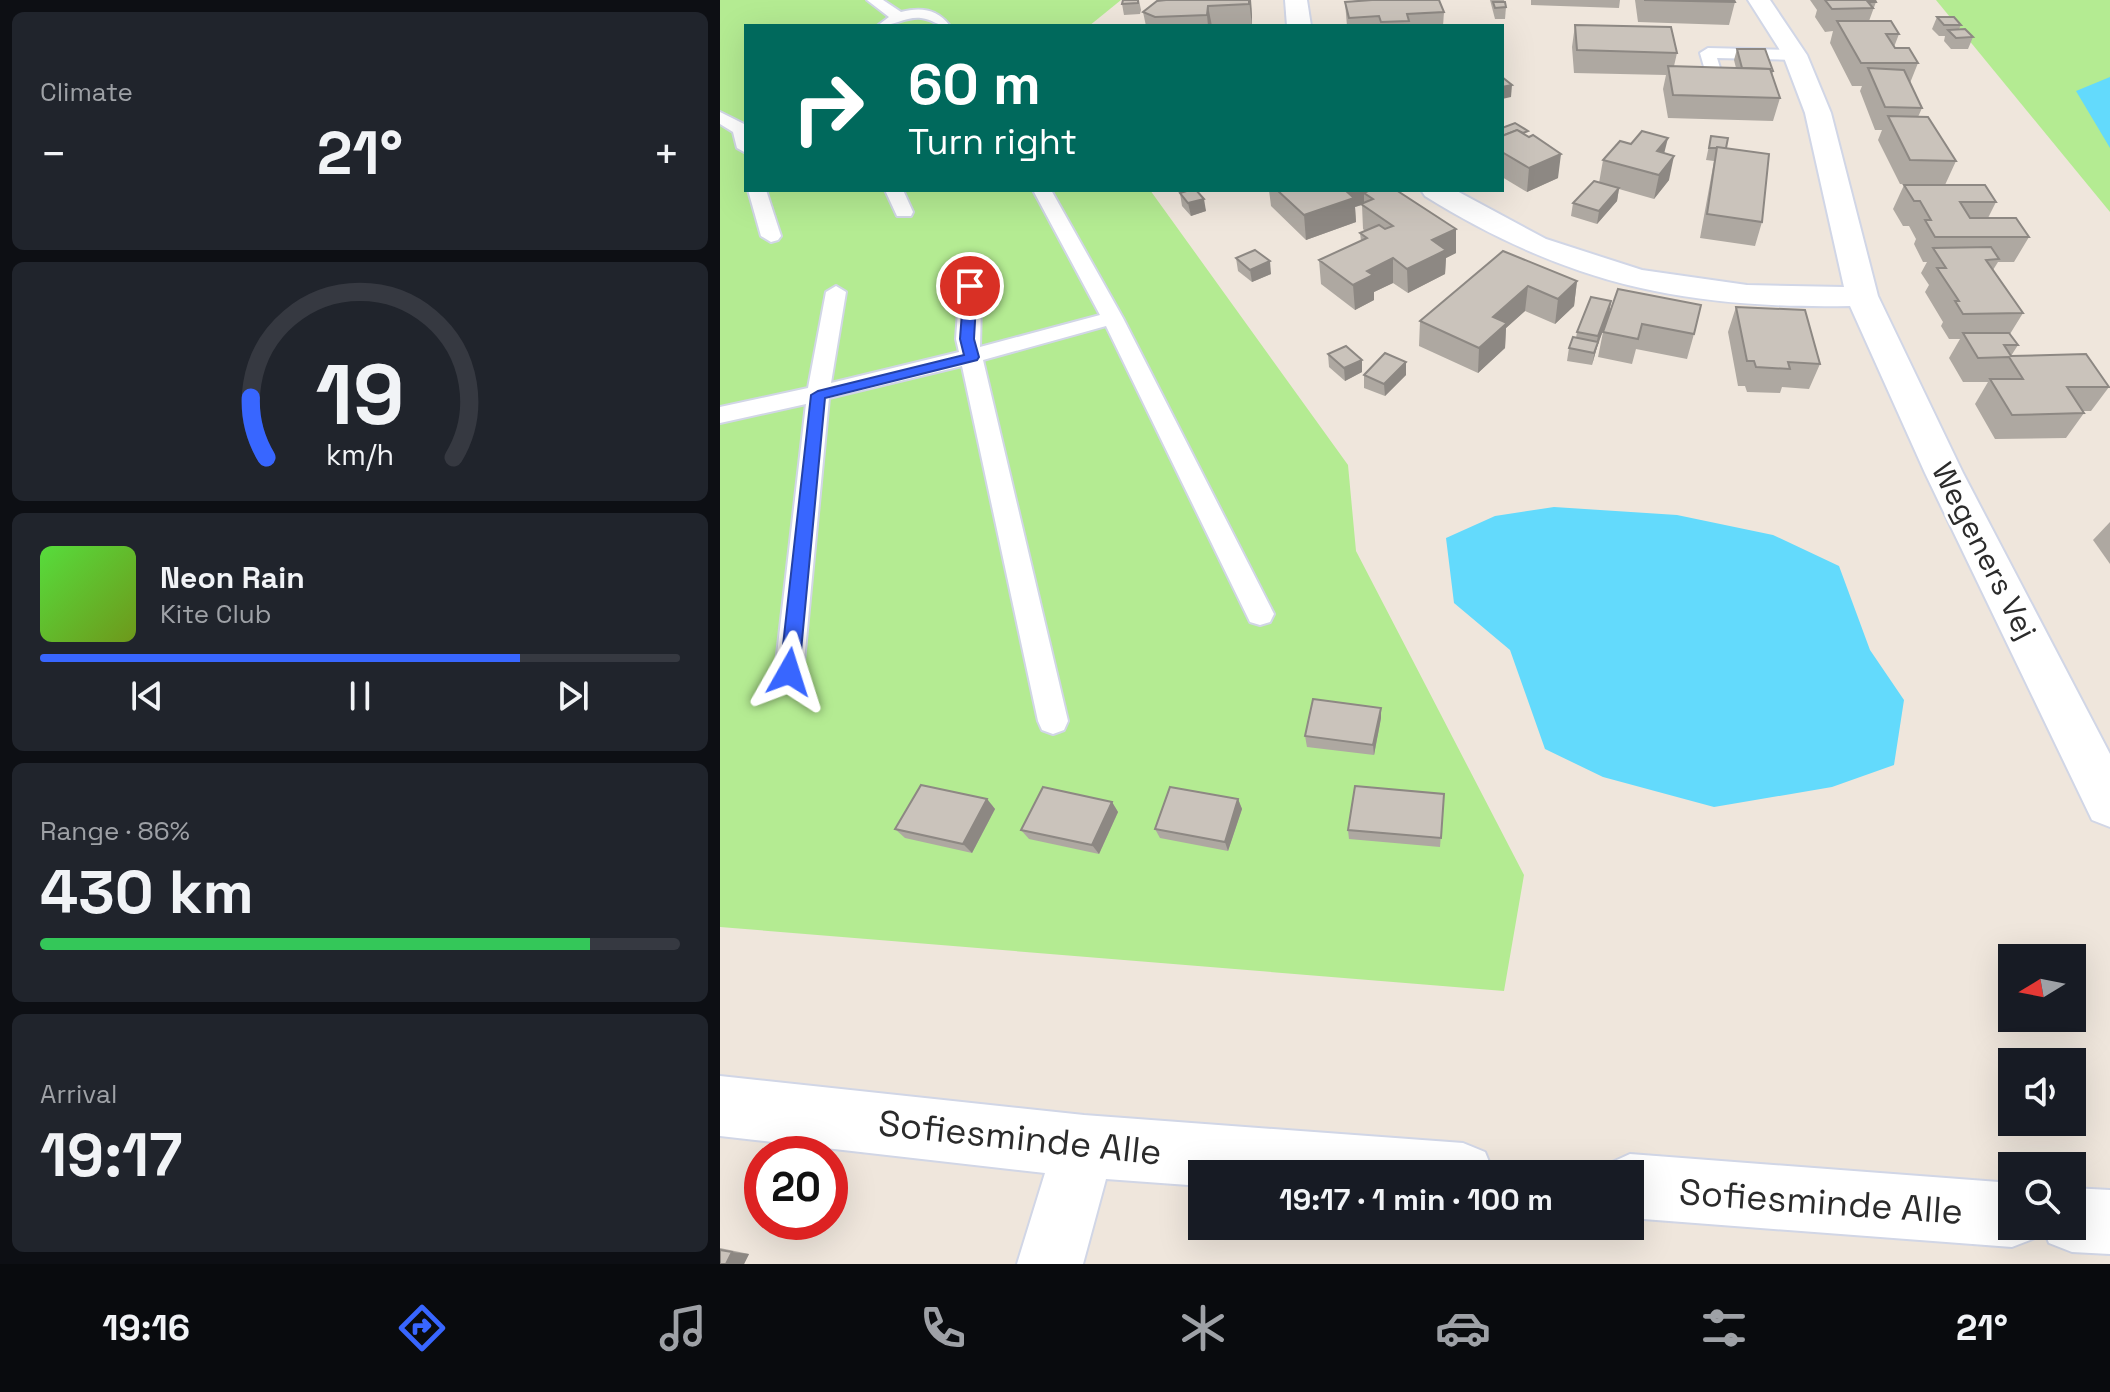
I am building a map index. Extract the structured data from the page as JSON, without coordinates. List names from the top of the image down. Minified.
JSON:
{"streets":{"street":["Wegeners Vej","Sofiesminde Alle"]},"north":"left","page":{"tile":["Climate",["Range · 86%","430 km"],["Arrival","19:17"]],"turn":["60 m","Turn right"],"heat":["−","21°","+"],"song":["Neon Rain","Kite Club"],"limit":"20","trip":"19:17 · 1 min · 100 m","tabs":["19:16","21°"],"gauge":["19","km/h"]}}
